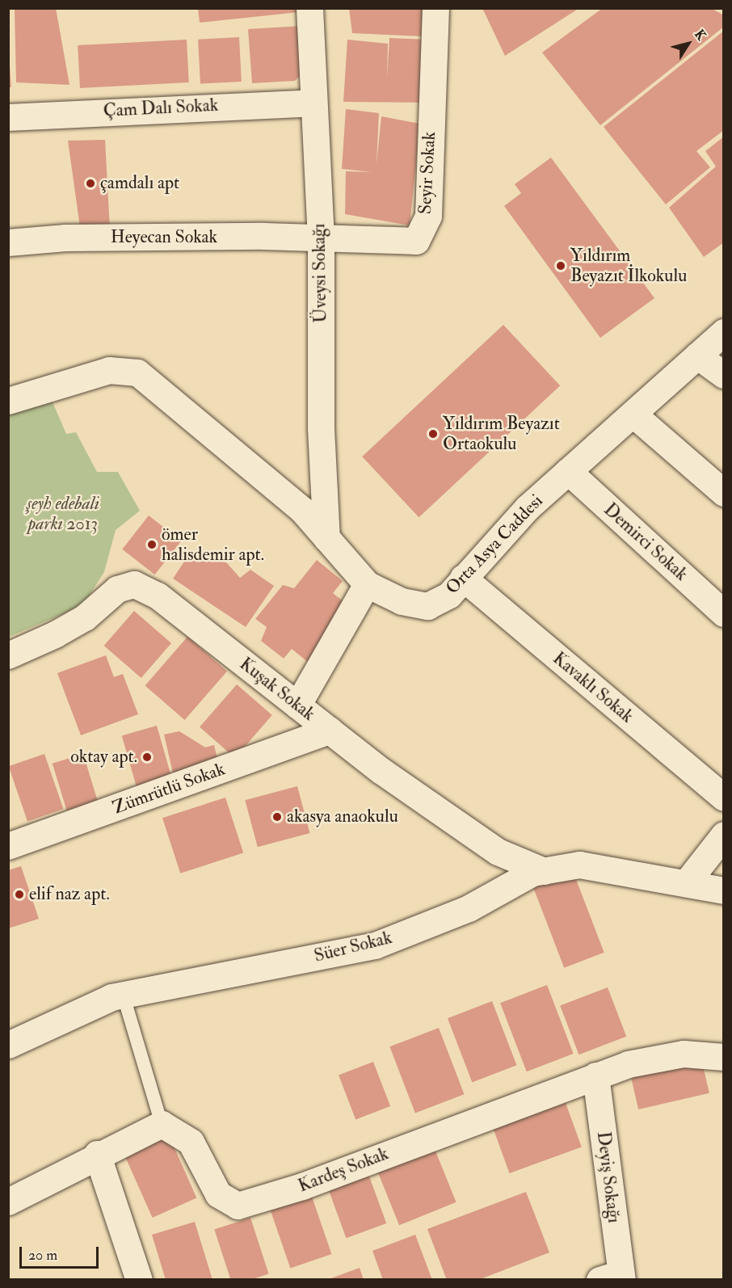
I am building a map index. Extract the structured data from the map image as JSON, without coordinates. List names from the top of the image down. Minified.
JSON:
{"streets":{"street":["Çam Dalı Sokak","Seyir Sokak","Heyecan Sokak","Üveysi Sokağı","Demirci Sokak","Orta Asya Caddesi","Kavaklı Sokak","Kuşak Sokak","Zümrütlü Sokak","Süer Sokak","Kardeş Sokak","Deyiş Sokağı"]},"crossings":[["Çam Dalı Sokak","Üveysi Sokağı"],["Seyir Sokak","Heyecan Sokak"],["Seyir Sokak","Üveysi Sokağı"],["Heyecan Sokak","Üveysi Sokağı"],["Üveysi Sokağı","Orta Asya Caddesi"],["Demirci Sokak","Orta Asya Caddesi"],["Orta Asya Caddesi","Kavaklı Sokak"],["Kuşak Sokak","Zümrütlü Sokak"],["Kuşak Sokak","Süer Sokak"],["Kardeş Sokak","Deyiş Sokağı"]],"parks":["şeyh edebali parkı 2013"],"places":["çamdalı apt","Yıldırım Beyazıt İlkokulu","Yıldırım Beyazıt Ortaokulu","ömer halisdemir apt.","oktay apt.","akasya anaokulu","elif naz apt."],"scale_bar":"20 m","north":"top right"}
